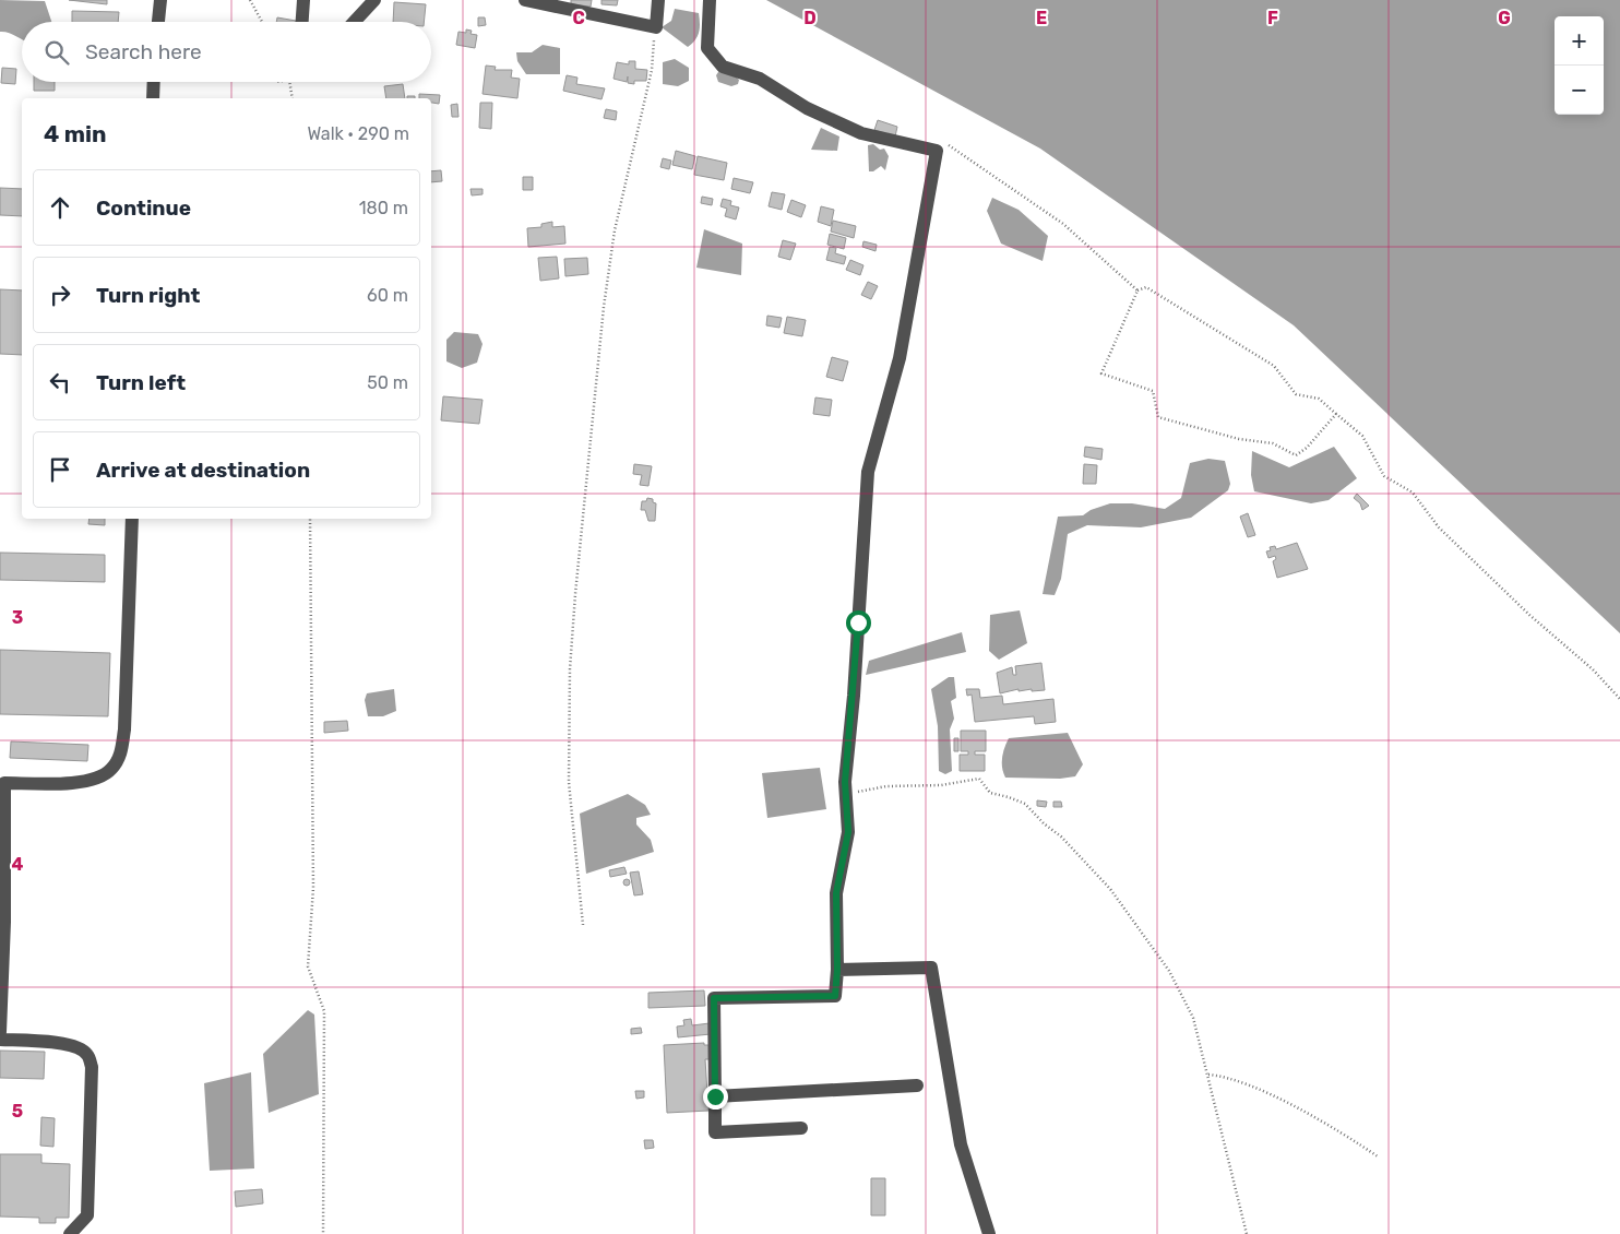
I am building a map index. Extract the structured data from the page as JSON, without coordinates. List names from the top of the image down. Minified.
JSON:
{"page":{"map_buttons":["+","−"],"search":"Search here","heading":["4 min","Walk · 290 m"],"list":[["Continue","180 m"],["Turn right","60 m"],["Turn left","50 m"],"Arrive at destination"]},"grid":{"columns":["C","D","E","F","G"],"rows":["3","4","5"]}}
